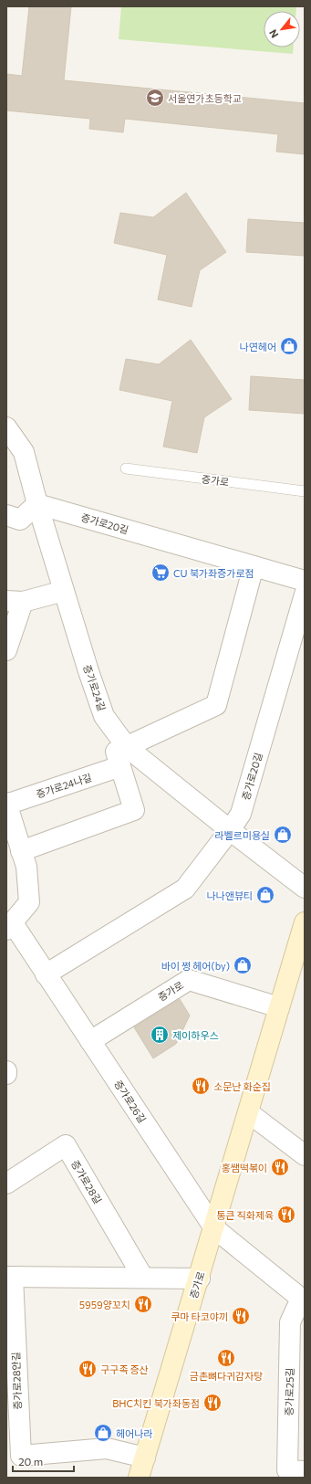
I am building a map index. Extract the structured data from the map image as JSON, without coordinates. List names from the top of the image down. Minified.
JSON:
{"streets":{"main road":["증가로"],"street":["증가로20길","증가로24길","증가로24나길","증가로26길","증가로28길","증가로28안길","증가로25길"]},"crossings":[["증가로","증가로26길"],["증가로","증가로25길"],["증가로20길","증가로24길"],["증가로24나길","증가로26길"],["증가로26길","증가로25길"]],"places":{"school or university":["서울연가초등학교"],"shop":["나연헤어","라벨르미용실","나나앤뷰티","바이 쩡 헤어(by)","헤어나라"],"supermarket":["CU 북가좌증가로점"],"building":["제이하우스"],"restaurant":["소문난 화순집","홍쌤떡볶이","통큰 직화제육","5959양꼬치","쿠마 타코야끼","금촌뼈다귀감자탕","구구족 증산","BHC치킨 북가좌동점"]},"scale_bar":"20 m","north":"bottom left"}
